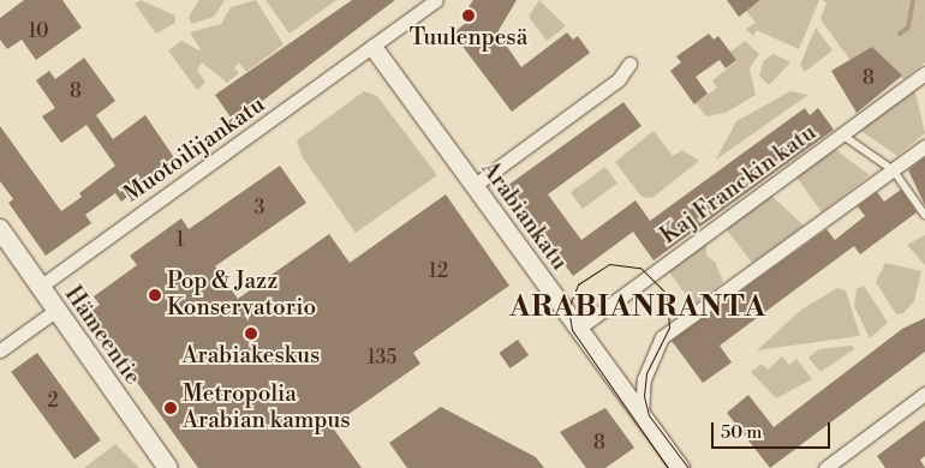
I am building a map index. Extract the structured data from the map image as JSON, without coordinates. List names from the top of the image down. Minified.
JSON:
{"streets":{"main road":["Hämeentie"],"street":["Muotoilijankatu","Kaj Franckin katu","Arabiankatu"]},"crossings":[["Muotoilijankatu","Arabiankatu"],["Muotoilijankatu","Hämeentie"],["Kaj Franckin katu","Arabiankatu"]],"districts":["ARABIANRANTA"],"places":["Tuulenpesä","Pop & Jazz Konservatorio","Arabiakeskus","Metropolia Arabian kampus"],"house_numbers":["10","8","8","3","1","12","135","2","8"],"scale_bar":"50 m"}
